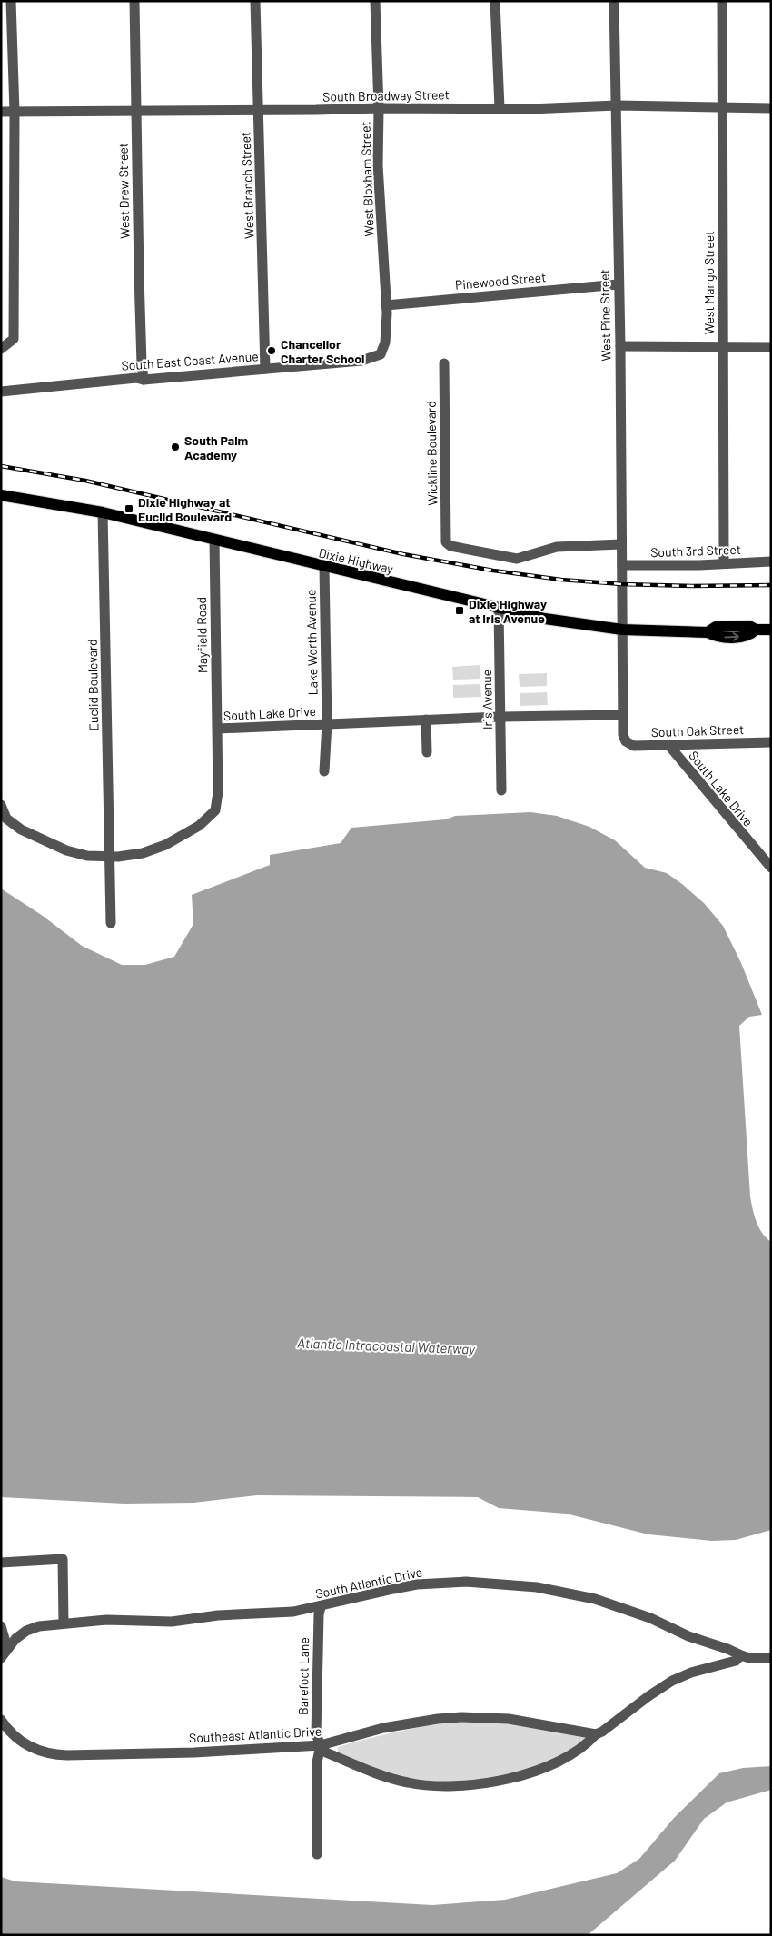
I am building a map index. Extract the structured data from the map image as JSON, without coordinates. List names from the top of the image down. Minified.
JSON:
{"streets":{"main road":["Dixie Highway"],"street":["South Broadway Street","West Bloxham Street","West Branch Street","West Drew Street","Pinewood Street","West Mango Street","West Pine Street","South East Coast Avenue","Wickline Boulevard","South 3rd Street","Mayfield Road","Lake Worth Avenue","Euclid Boulevard","Iris Avenue","South Lake Drive","South Oak Street","South Atlantic Drive","Barefoot Lane","Southeast Atlantic Drive"]},"crossings":[["South Broadway Street","West Bloxham Street"],["South Broadway Street","West Branch Street"],["South Broadway Street","West Drew Street"],["South Broadway Street","West Mango Street"],["South Broadway Street","West Pine Street"],["West Bloxham Street","Pinewood Street"],["West Bloxham Street","South East Coast Avenue"],["West Branch Street","South East Coast Avenue"],["West Drew Street","South East Coast Avenue"],["Pinewood Street","West Pine Street"],["West Mango Street","South 3rd Street"],["West Pine Street","Wickline Boulevard"],["West Pine Street","South 3rd Street"],["West Pine Street","Dixie Highway"],["West Pine Street","South Lake Drive"],["West Pine Street","South Oak Street"],["Dixie Highway","Mayfield Road"],["Dixie Highway","Lake Worth Avenue"],["Dixie Highway","Euclid Boulevard"],["Dixie Highway","Iris Avenue"],["Mayfield Road","South Lake Drive"],["Lake Worth Avenue","South Lake Drive"],["Euclid Boulevard","South Lake Drive"],["Iris Avenue","South Lake Drive"],["South Lake Drive","South Oak Street"],["South Atlantic Drive","Barefoot Lane"],["Barefoot Lane","Southeast Atlantic Drive"]],"water":["Atlantic Intracoastal Waterway"],"places":{"other":["Chancellor Charter School","South Palm Academy"],"transit":["Dixie Highway at Euclid Boulevard","Dixie Highway at Iris Avenue"]}}
